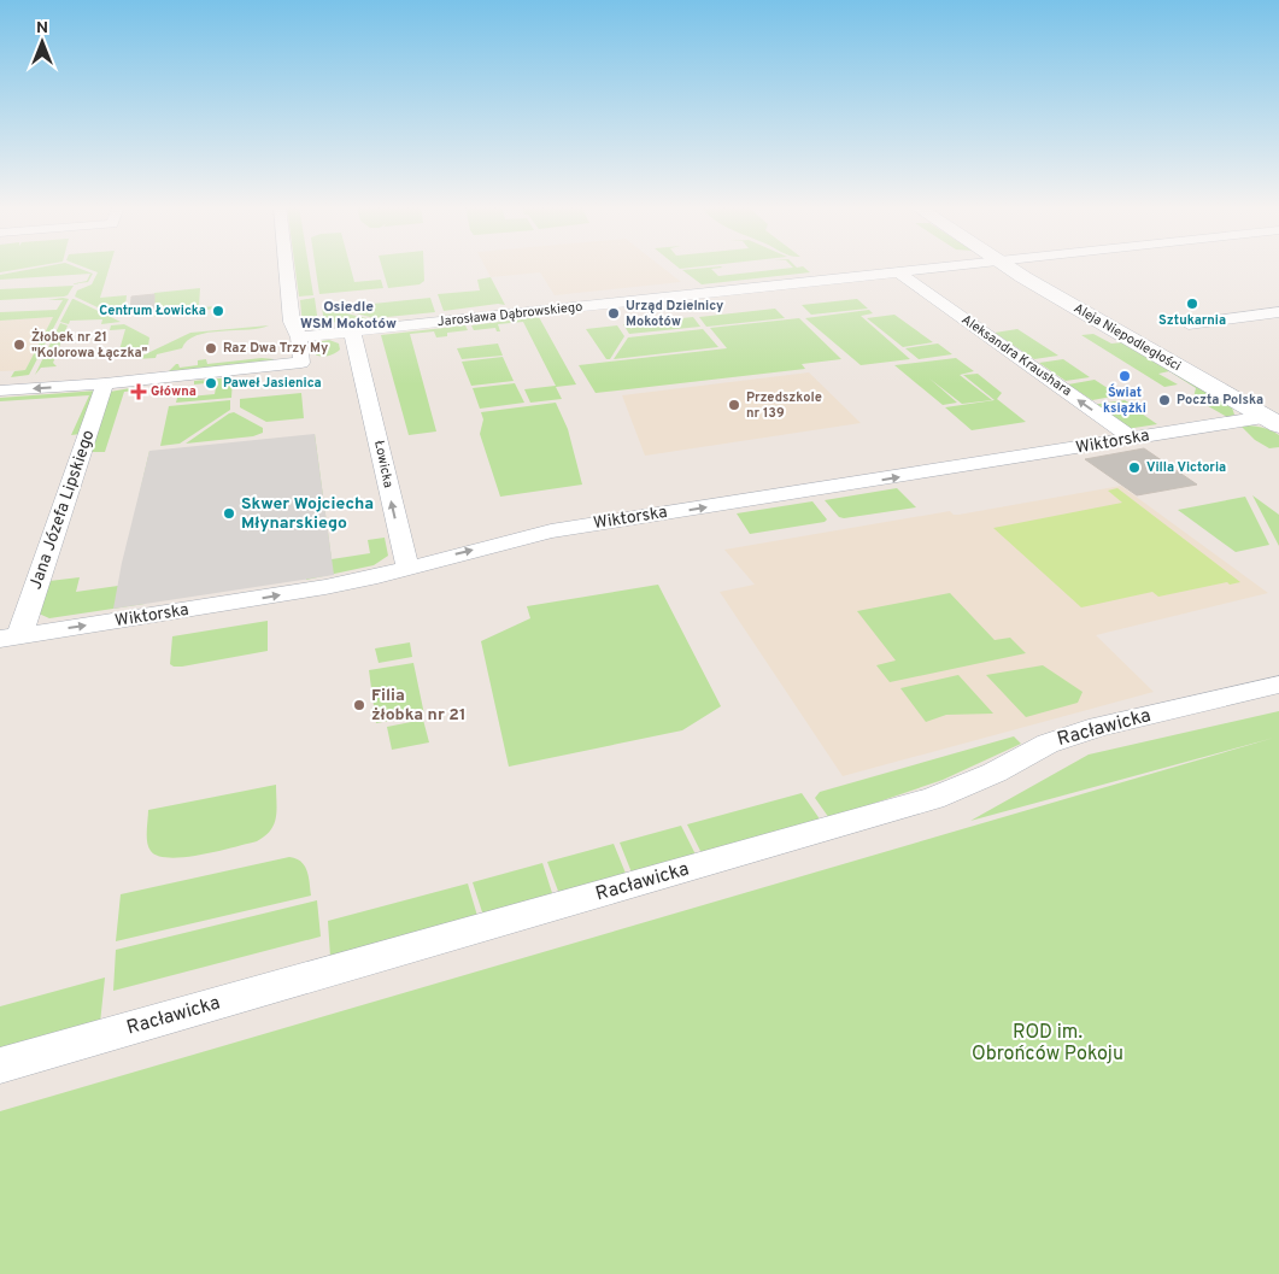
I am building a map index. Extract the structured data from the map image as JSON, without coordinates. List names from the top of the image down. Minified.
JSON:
{"streets":{"main road":["Aleja Niepodległości"],"street":["Jarosława Dąbrowskiego","Aleksandra Kraushara","Wiktorska","Łowicka","Jana Józefa Lipskiego","Racławicka"]},"crossings":[["Jarosława Dąbrowskiego","Aleksandra Kraushara"],["Jarosława Dąbrowskiego","Łowicka"],["Aleja Niepodległości","Wiktorska"],["Aleksandra Kraushara","Wiktorska"],["Wiktorska","Łowicka"],["Wiktorska","Jana Józefa Lipskiego"]],"one_way":["Aleksandra Kraushara","Wiktorska","Łowicka"],"districts":["Osiedle WSM Mokotów"],"parks":["ROD im. Obrońców Pokoju"],"places":{"other":["Sztukarnia","Centrum Łowicka","Urząd Dzielnicy Mokotów","Żłobek nr 21 \"Kolorowa Łączka\"","Raz Dwa Trzy My","Świat książki","Paweł Jasienica","Poczta Polska","Przedszkole nr 139","Villa Victoria","Skwer Wojciecha Młynarskiego","Filia żłobka nr 21"],"health":["Główna"]},"north":"top"}
